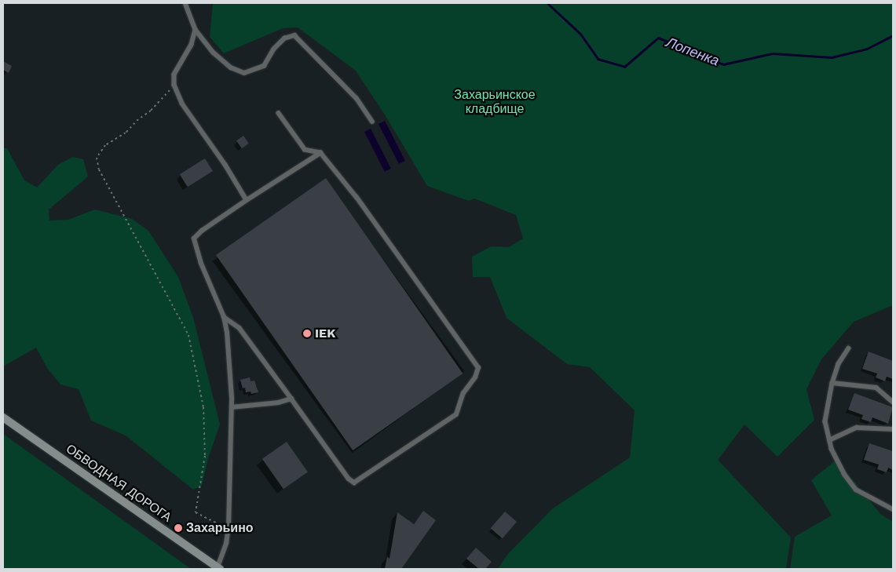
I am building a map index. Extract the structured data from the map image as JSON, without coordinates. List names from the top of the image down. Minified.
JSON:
{"streets":{"main road":["ОБВОДНАЯ ДОРОГА"]},"water":["Лопенка"],"parks":["Захарьинское кладбище"],"places":["IEK","Захарьино"]}
